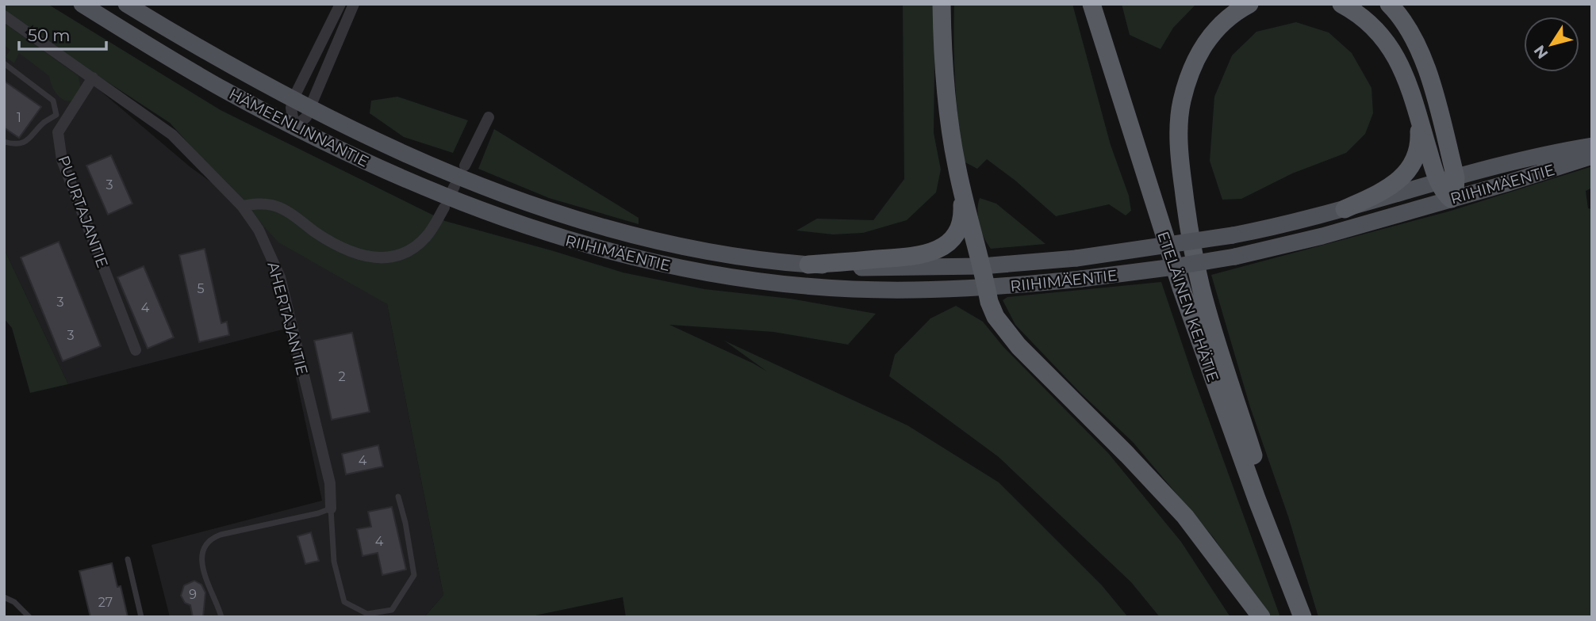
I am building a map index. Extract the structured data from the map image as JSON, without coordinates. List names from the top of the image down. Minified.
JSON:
{"streets":{"highway":["ETELÄINEN KEHÄTIE"],"main road":["HÄMEENLINNANTIE","RIIHIMÄENTIE"],"street":["PUURTAJANTIE","AHERTAJANTIE"]},"crossings":[["HÄMEENLINNANTIE","RIIHIMÄENTIE"],["PUURTAJANTIE","AHERTAJANTIE"]],"house_numbers":["1","3","5","3","4","3","2","4","4","9","27"],"scale_bar":"50 m","north":"bottom left"}
